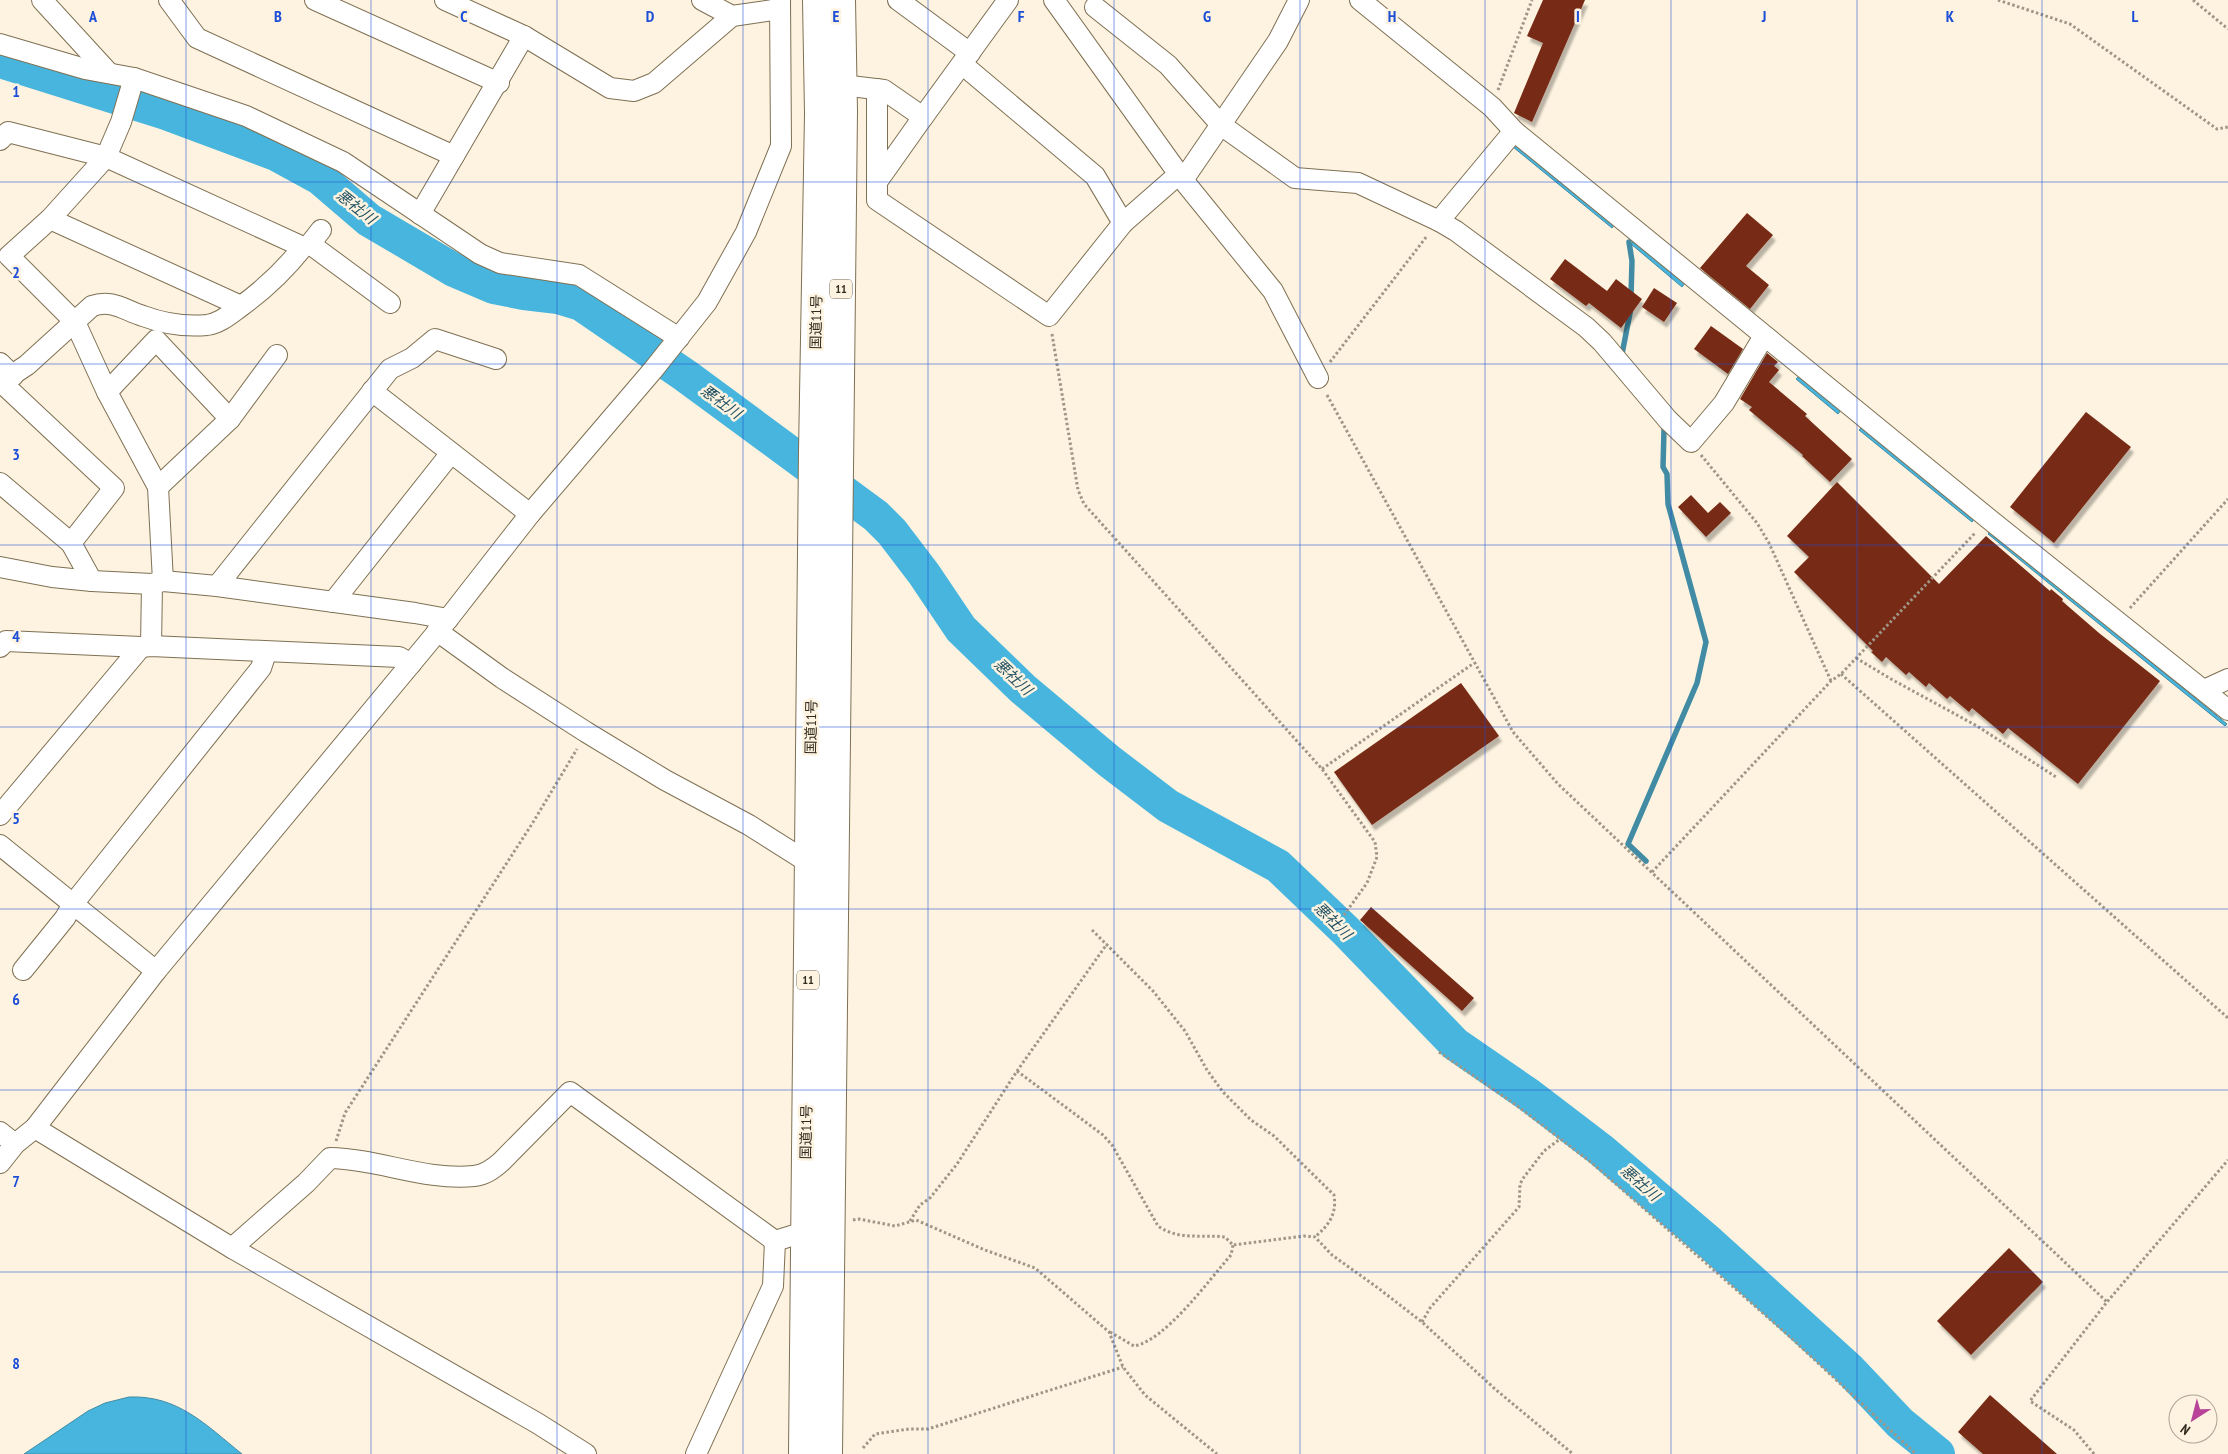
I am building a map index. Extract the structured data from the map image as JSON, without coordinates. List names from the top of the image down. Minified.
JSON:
{"streets":{"highway":["11","国道11号"]},"water":["悪社川"],"north":"bottom left","grid":{"columns":["A","B","C","D","E","F","G","H","I","J","K","L"],"rows":["1","2","3","4","5","6","7","8"]}}
